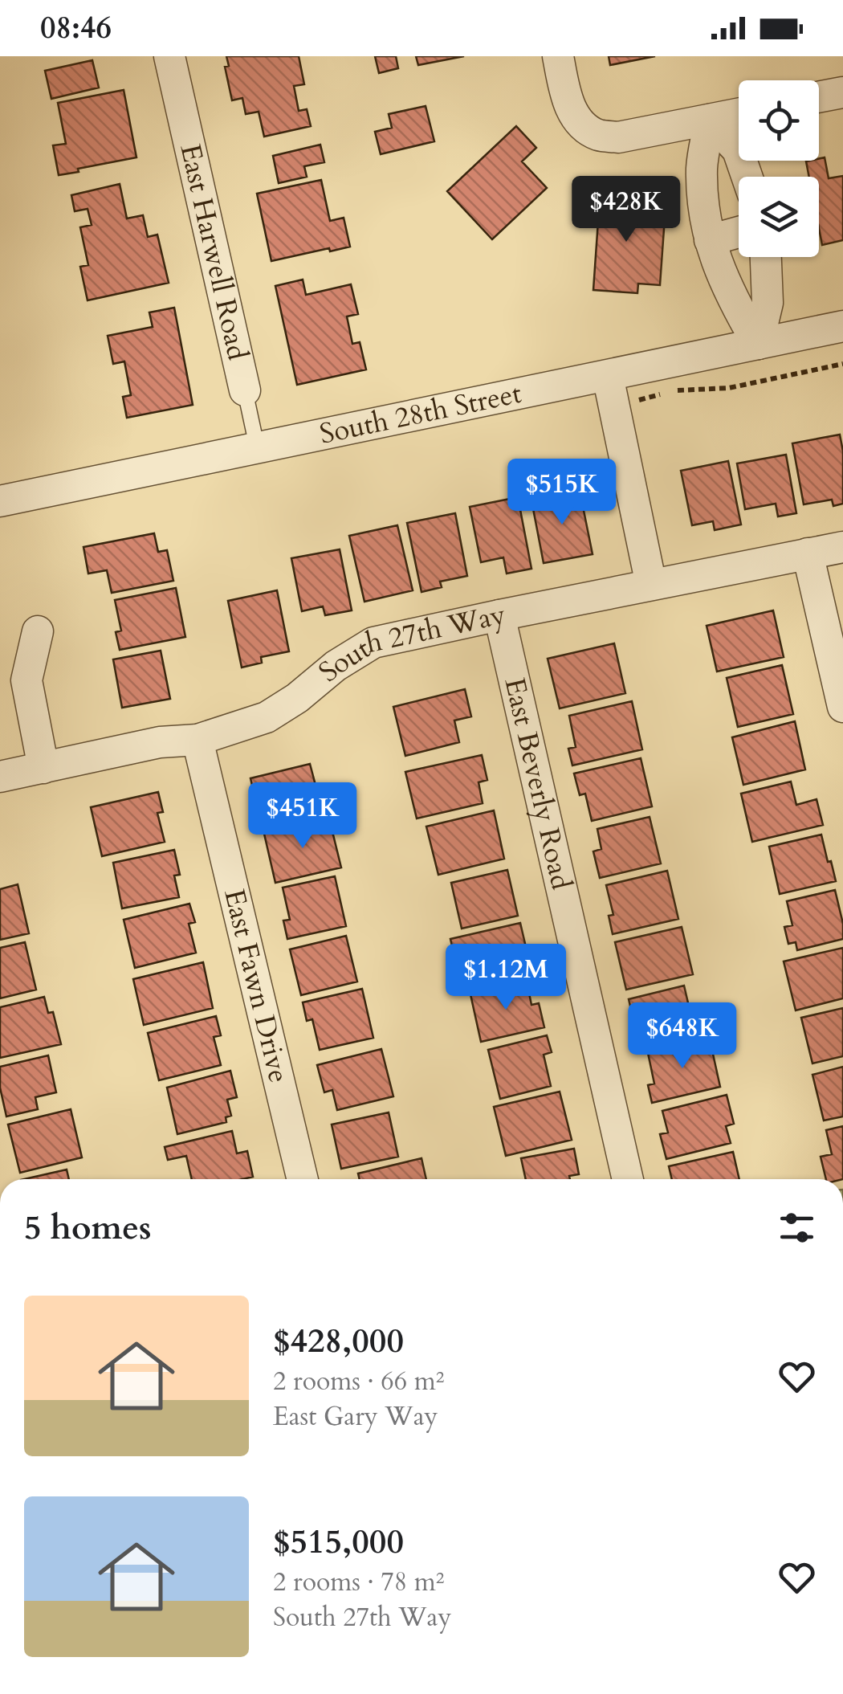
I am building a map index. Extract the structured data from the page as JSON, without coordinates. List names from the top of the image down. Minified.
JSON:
{"streets":{"street":["East Harwell Road","South 28th Street","South 27th Way","East Beverly Road","East Fawn Drive"]},"crossings":[["East Harwell Road","South 28th Street"],["South 27th Way","East Beverly Road"],["South 27th Way","East Fawn Drive"]],"page":{"status":"08:46","price":["$428K","$515K","$451K","$1.12M","$648K"],"heading":"5 homes","list":[{"name":"$428,000","note":"2 rooms · 66 m² · East Gary Way"},{"name":"$515,000","note":"2 rooms · 78 m² · South 27th Way"}]}}
